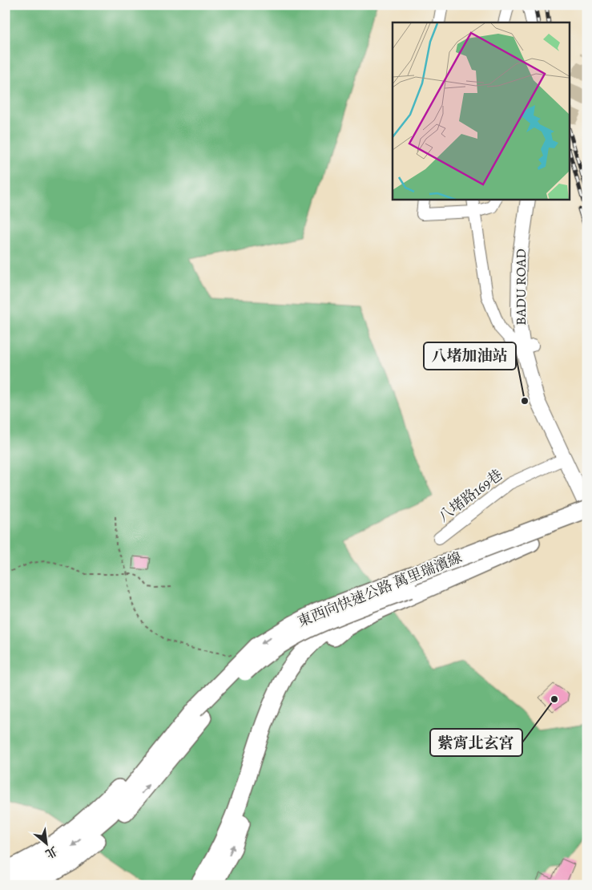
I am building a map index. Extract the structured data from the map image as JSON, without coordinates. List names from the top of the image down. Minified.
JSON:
{"streets":{"highway":["東西向快速公路 萬里瑞濱線"],"main road":["BADU ROAD"],"street":["八堵路169巷"]},"crossings":[["BADU ROAD","八堵路169巷"],["BADU ROAD","東西向快速公路 萬里瑞濱線"]],"places":["八堵加油站","紫宵北玄宮"],"north":"bottom right"}
